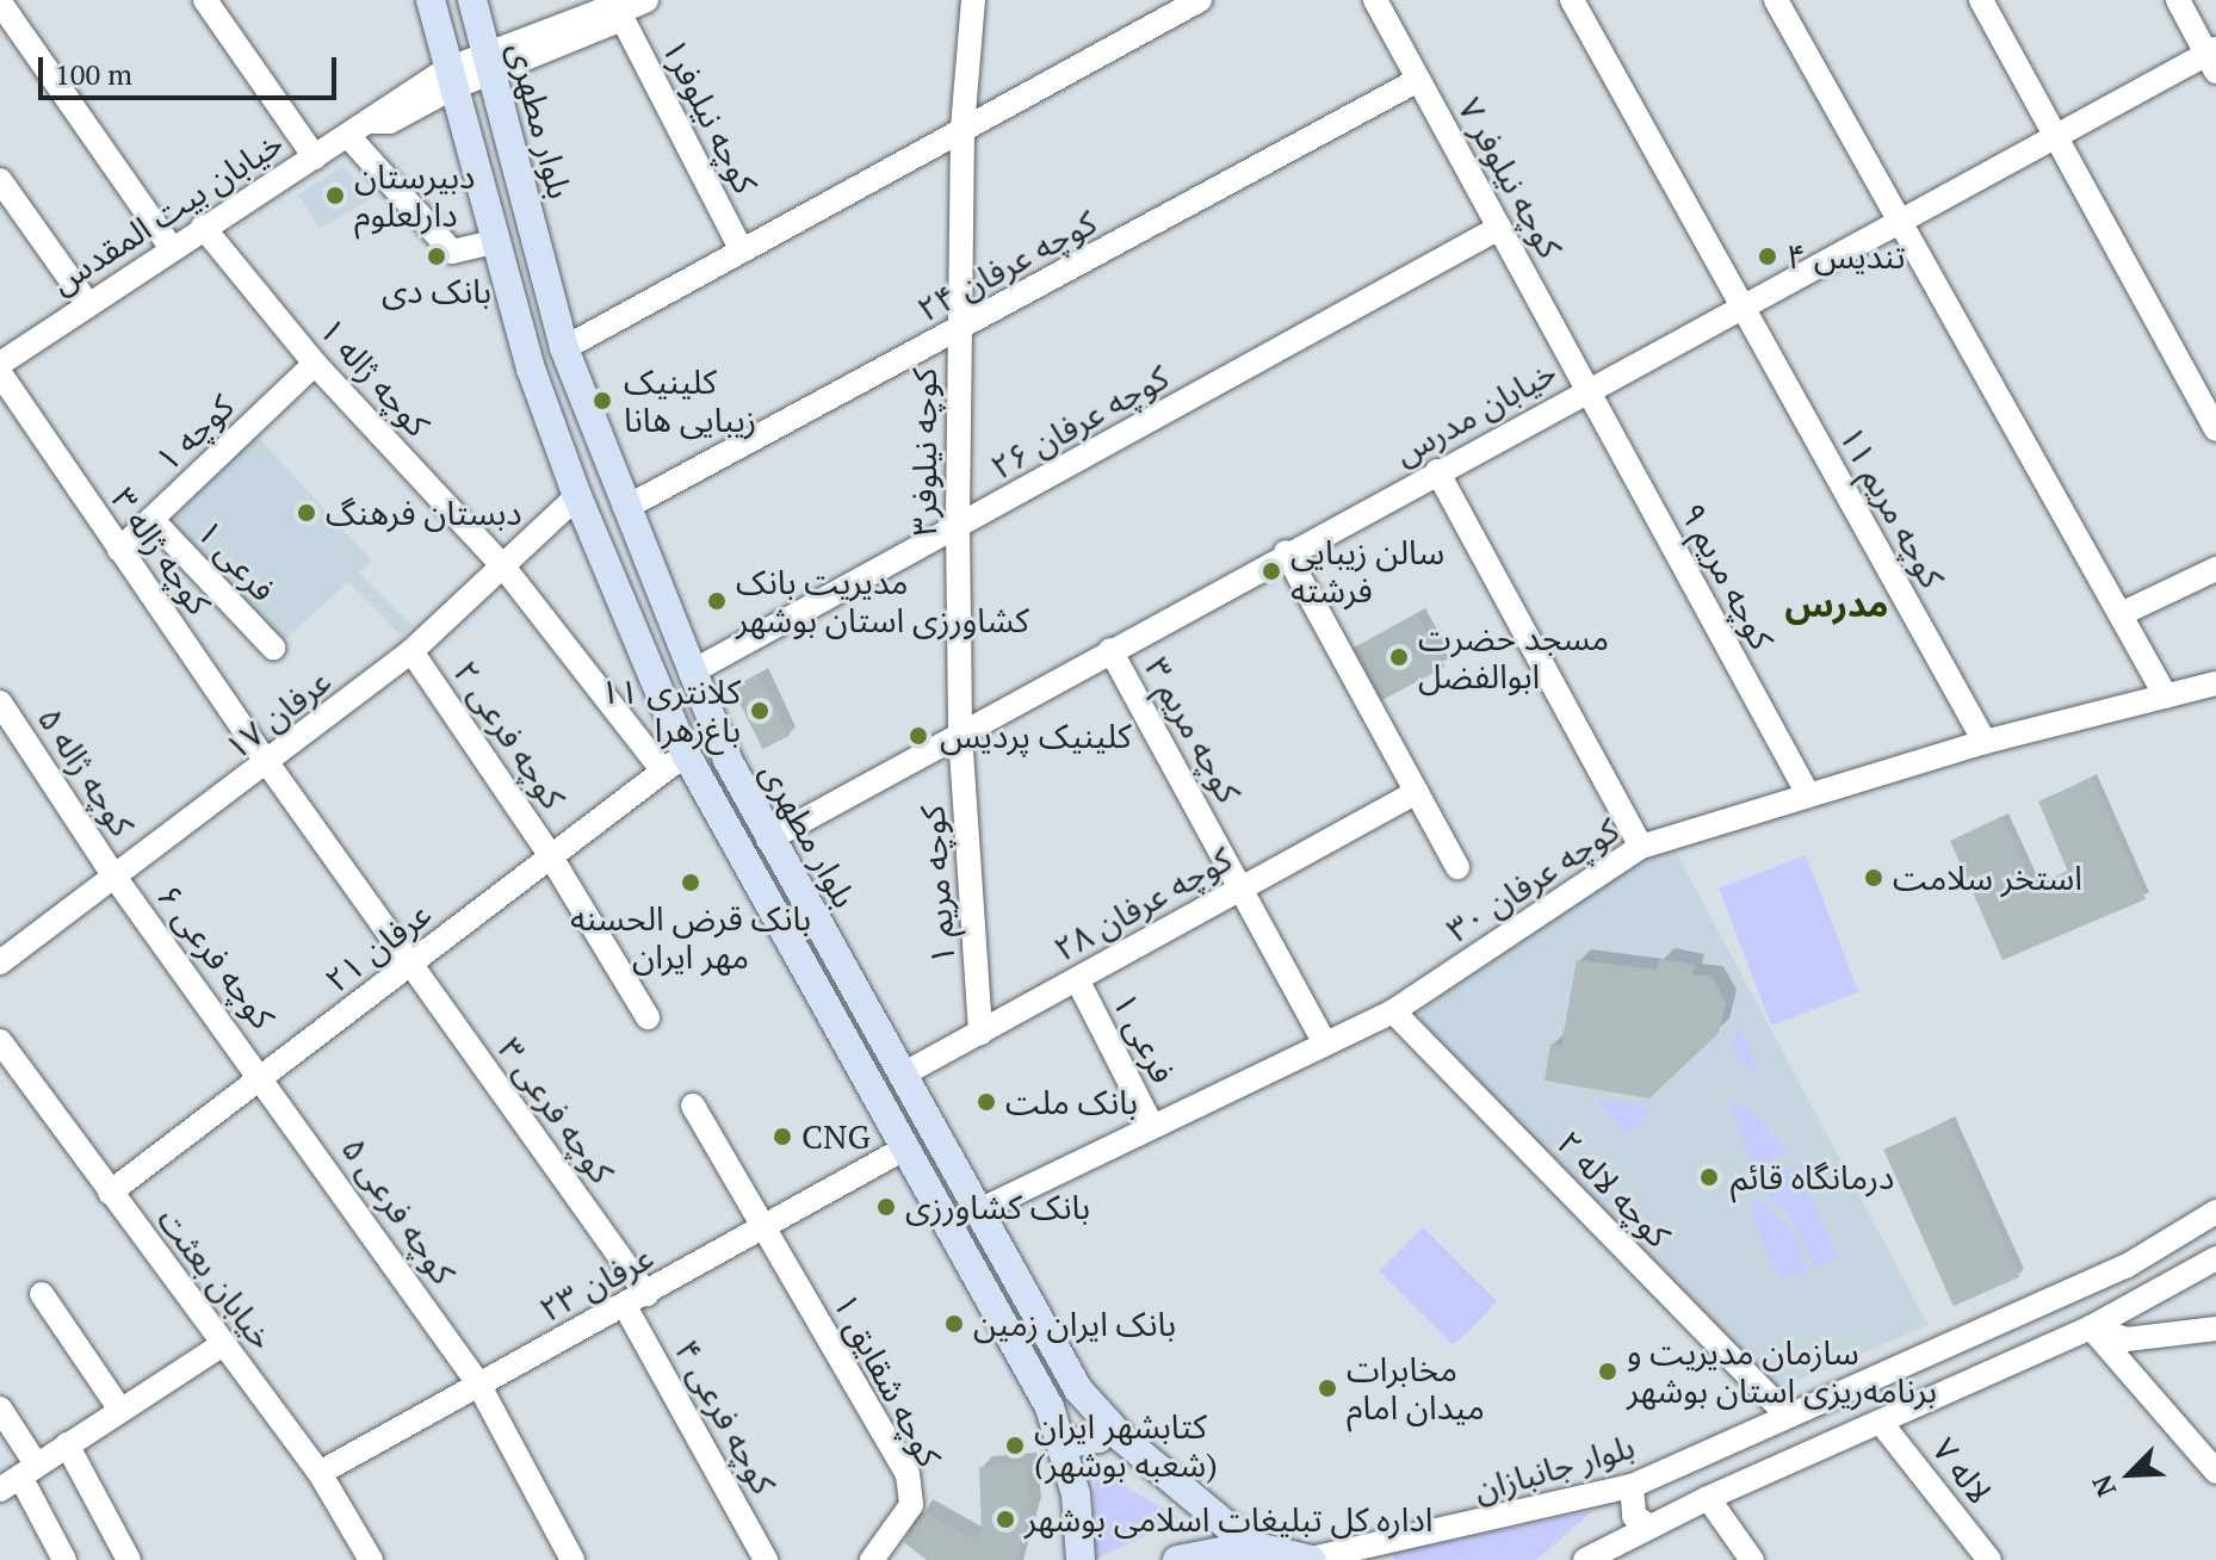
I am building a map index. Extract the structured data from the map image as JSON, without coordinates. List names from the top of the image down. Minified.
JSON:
{"streets":{"main road":["بلوار مطهری"],"street":["کوچه نیلوفر۱","کوچه نیلوفر ۷","خیابان بیت المقدس","کوچه عرفان ۲۴","کوچه ژاله ۱","خیابان مدرس","کوچه عرفان ۲۶","کوچه ۱","کوچه نیلوفر۳","کوچه مریم ۱۱","کوچه ژاله ۳","فرعی ۱","کوچه مریم ۹","عرفان ۱۷","کوچه مریم ۳","کوچه فرعی ۲","کوچه ژاله ۵","کوچه عرفان ۳۰","کوچه مریم ۱","کوچه عرفان ۲۸","عرفان ۲۱","کوچه فرعی ۶","کوچه فرعی ۳","کوچه لاله ۲","کوچه فرعی ۵","خیابان بعثت","عرفان ۲۳","کوچه شقایق ۱","کوچه فرعی ۴","بلوار جانبازان","لاله ۷"]},"crossings":[["کوچه نیلوفر۱","خیابان بیت المقدس"],["بلوار مطهری","خیابان بیت المقدس"],["بلوار مطهری","کوچه عرفان ۲۴"],["بلوار مطهری","کوچه ژاله ۱"],["بلوار مطهری","خیابان مدرس"],["بلوار مطهری","کوچه عرفان ۲۶"],["بلوار مطهری","عرفان ۱۷"],["بلوار مطهری","کوچه عرفان ۳۰"],["بلوار مطهری","کوچه عرفان ۲۸"],["بلوار مطهری","عرفان ۲۱"],["بلوار مطهری","عرفان ۲۳"],["کوچه نیلوفر ۷","کوچه عرفان ۲۴"],["کوچه نیلوفر ۷","خیابان مدرس"],["کوچه نیلوفر ۷","کوچه عرفان ۲۶"],["کوچه نیلوفر ۷","کوچه مریم ۹"],["خیابان بیت المقدس","کوچه ژاله ۱"],["کوچه عرفان ۲۴","کوچه نیلوفر۳"],["کوچه ژاله ۱","کوچه ۱"],["کوچه ژاله ۱","عرفان ۱۷"],["کوچه ژاله ۱","عرفان ۲۱"],["خیابان مدرس","کوچه نیلوفر۳"],["خیابان مدرس","کوچه مریم ۱۱"],["خیابان مدرس","کوچه مریم ۹"],["خیابان مدرس","کوچه مریم ۳"],["خیابان مدرس","کوچه مریم ۱"],["کوچه عرفان ۲۶","کوچه نیلوفر۳"],["کوچه ۱","کوچه ژاله ۳"],["کوچه ۱","فرعی ۱"],["کوچه نیلوفر۳","کوچه مریم ۱"],["کوچه مریم ۱۱","کوچه عرفان ۳۰"],["کوچه ژاله ۳","عرفان ۱۷"],["فرعی ۱","کوچه عرفان ۳۰"],["فرعی ۱","کوچه عرفان ۲۸"],["کوچه مریم ۹","کوچه عرفان ۳۰"],["عرفان ۱۷","کوچه فرعی ۲"],["عرفان ۱۷","کوچه ژاله ۵"],["عرفان ۱۷","کوچه فرعی ۶"],["کوچه مریم ۳","کوچه عرفان ۳۰"],["کوچه مریم ۳","کوچه عرفان ۲۸"],["کوچه فرعی ۲","عرفان ۲۱"],["کوچه ژاله ۵","کوچه فرعی ۶"],["کوچه عرفان ۳۰","کوچه لاله ۲"],["کوچه مریم ۱","کوچه عرفان ۲۸"],["عرفان ۲۱","کوچه فرعی ۶"],["عرفان ۲۱","کوچه فرعی ۳"],["عرفان ۲۱","کوچه فرعی ۵"],["عرفان ۲۱","خیابان بعثت"],["کوچه فرعی ۶","کوچه فرعی ۵"],["کوچه فرعی ۳","عرفان ۲۳"],["کوچه فرعی ۳","کوچه فرعی ۴"],["کوچه لاله ۲","بلوار جانبازان"],["کوچه فرعی ۵","عرفان ۲۳"],["خیابان بعثت","عرفان ۲۳"],["عرفان ۲۳","کوچه شقایق ۱"],["عرفان ۲۳","کوچه فرعی ۴"]],"districts":["مدرس"],"places":["دبیرستان دارلعلوم","بانک دی","تندیس ۴","کلینیک زیبایی هانا","دبستان فرهنگ","سالن زیبایی فرشته","مدیریت بانک کشاورزی استان بوشهر","مسجد حضرت ابوالفضل","کلانتری ۱۱ باغ‌زهرا","کلینیک پردیس","استخر سلامت","بانک قرض الحسنه مهر ایران","بانک ملت","CNG","درمانگاه قائم","بانک کشاورزی","بانک ایران زمین","سازمان مدیریت و برنامه‌ریزی استان بوشهر","مخابرات میدان امام","کتابشهر ایران (شعبه بوشهر)","اداره کل تبلیغات اسلامی بوشهر"],"scale_bar":"100 m","north":"bottom left"}
